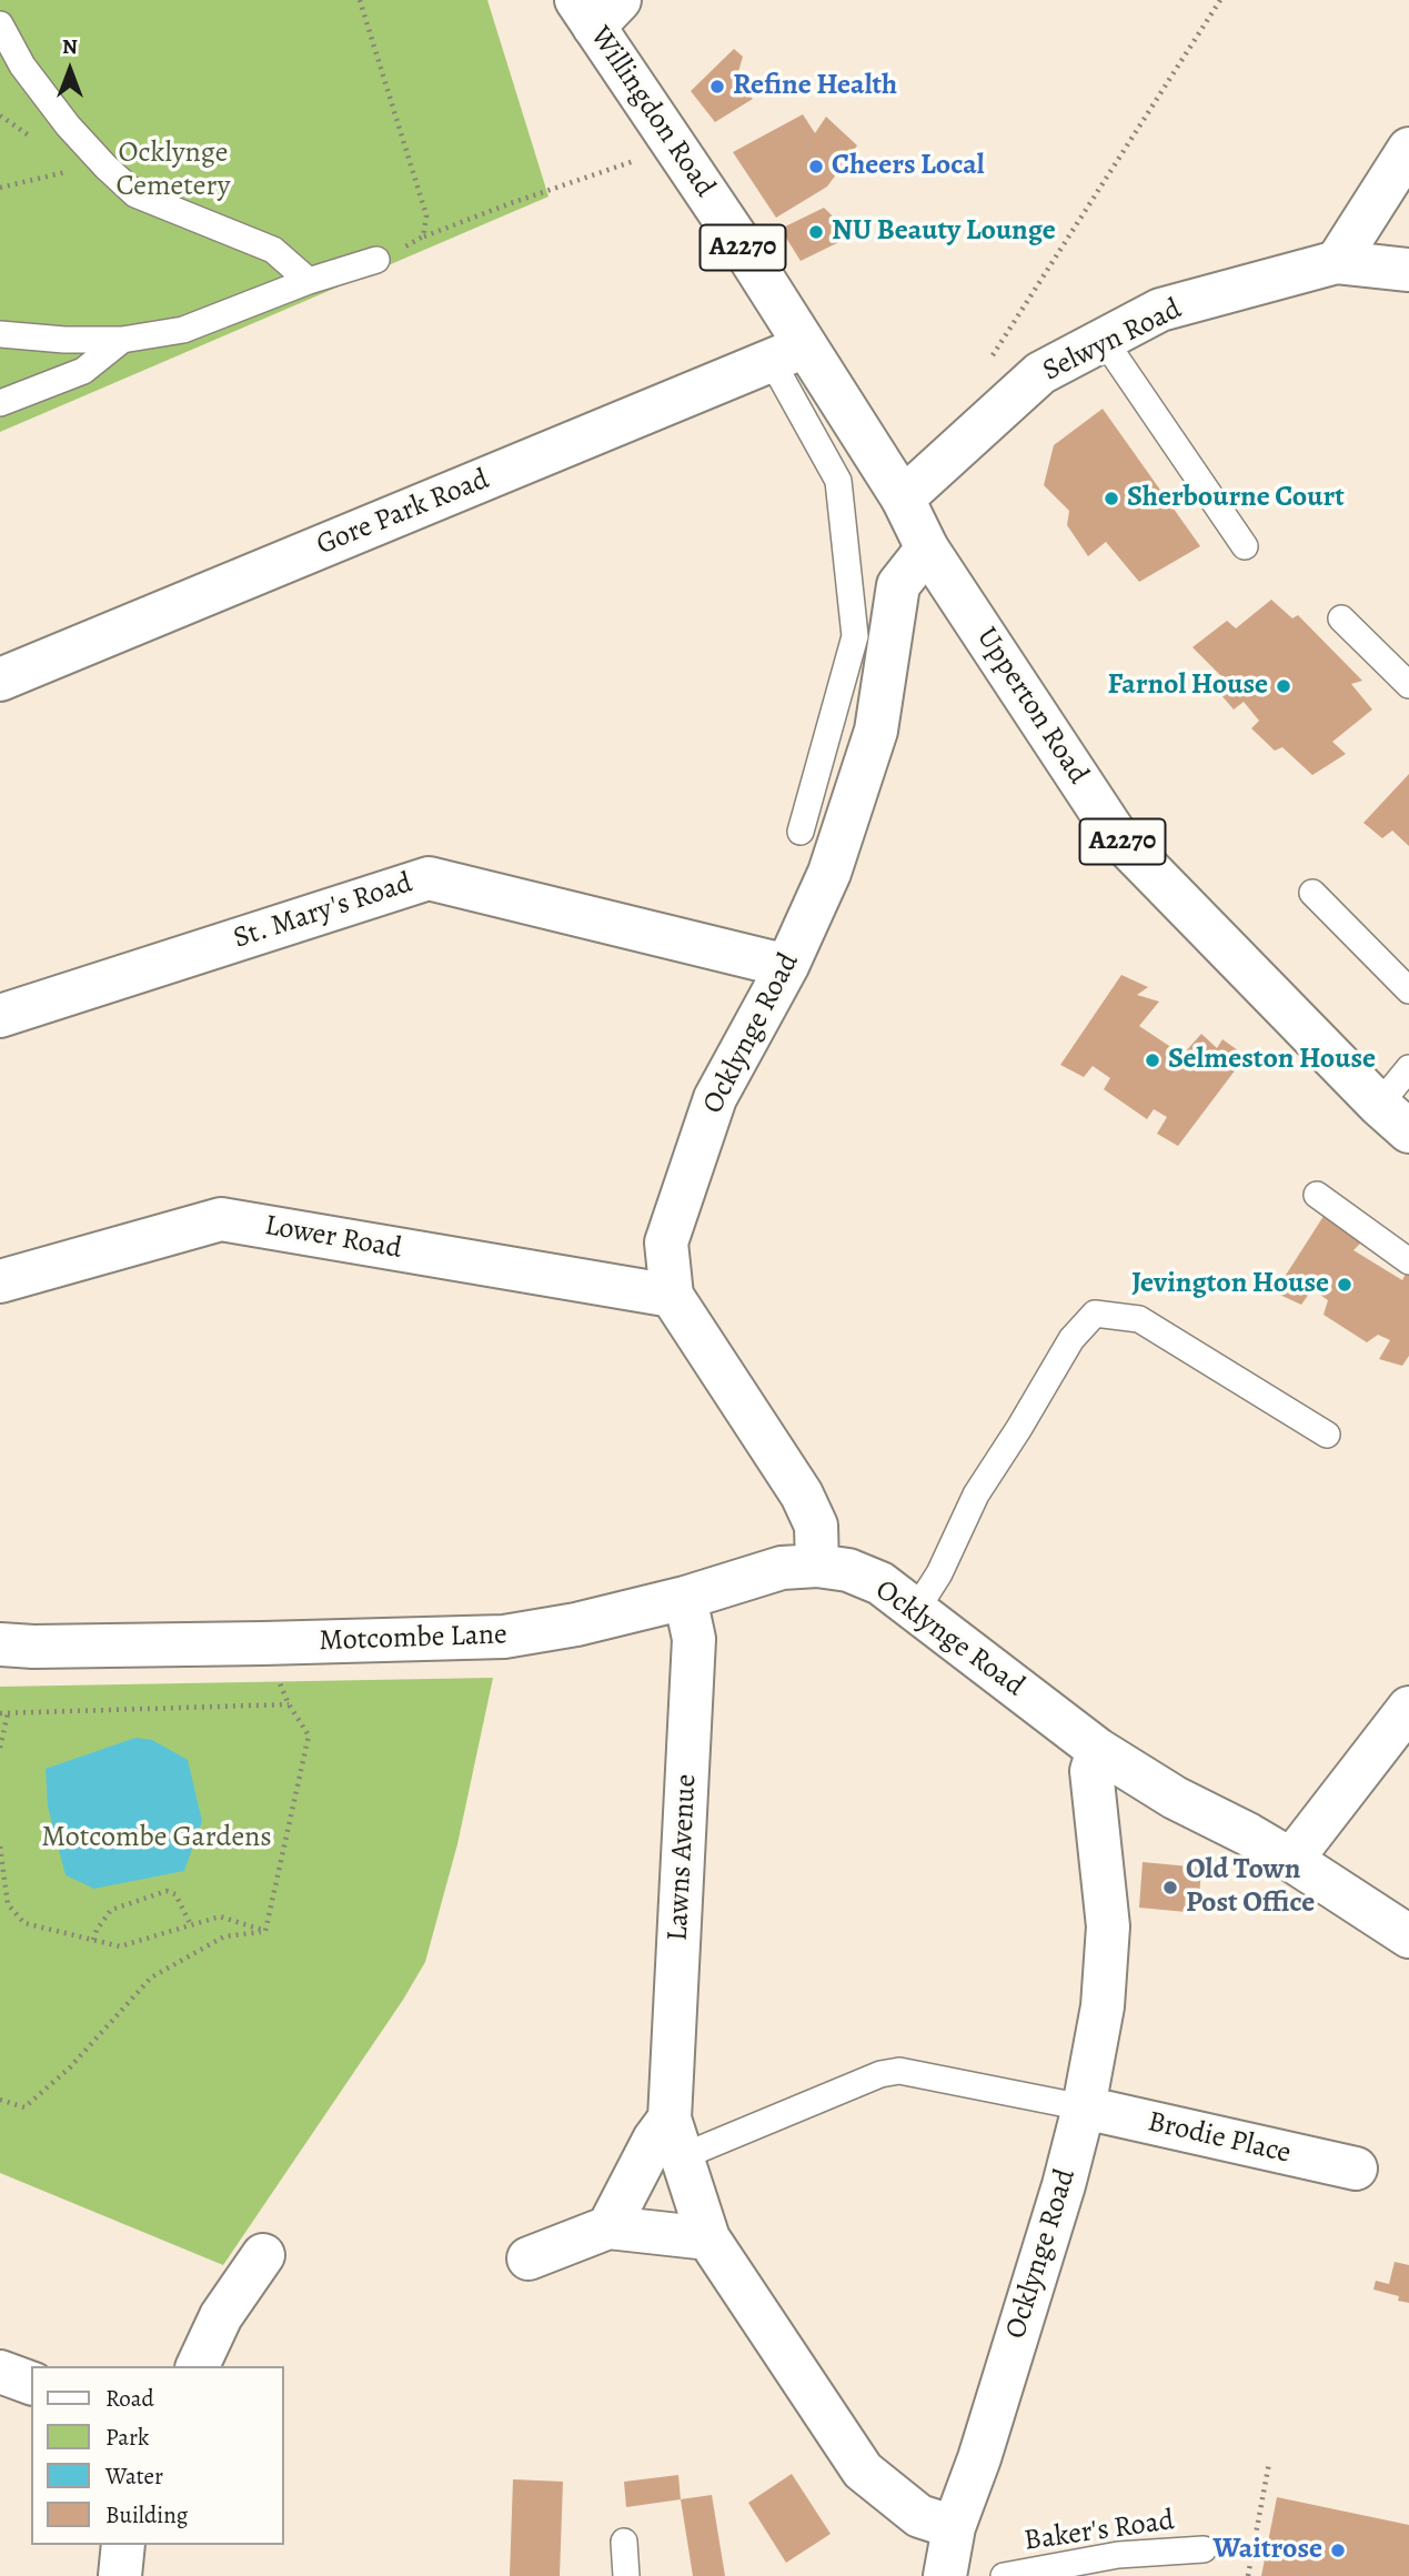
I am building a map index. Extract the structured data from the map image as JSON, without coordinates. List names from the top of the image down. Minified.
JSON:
{"streets":{"street":["Willingdon Road","A2270","Selwyn Road","Gore Park Road","Upperton Road","St. Mary's Road","Ocklynge Road","Lower Road","Motcombe Lane","Lawns Avenue","Brodie Place"],"lane":["Baker's Road"]},"crossings":[["Willingdon Road","Selwyn Road"],["Willingdon Road","Gore Park Road"],["Willingdon Road","Upperton Road"],["Selwyn Road","Upperton Road"],["Upperton Road","Ocklynge Road"],["St. Mary's Road","Ocklynge Road"],["Ocklynge Road","Lower Road"],["Ocklynge Road","Motcombe Lane"],["Ocklynge Road","Lawns Avenue"],["Ocklynge Road","Brodie Place"],["Motcombe Lane","Lawns Avenue"]],"parks":["Ocklynge Cemetery","Motcombe Gardens"],"places":["Refine Health","Cheers Local","NU Beauty Lounge","Sherbourne Court","Farnol House","Selmeston House","Jevington House","Old Town Post Office","Waitrose"],"legend":["Road","Park","Water","Building"],"north":"top"}
